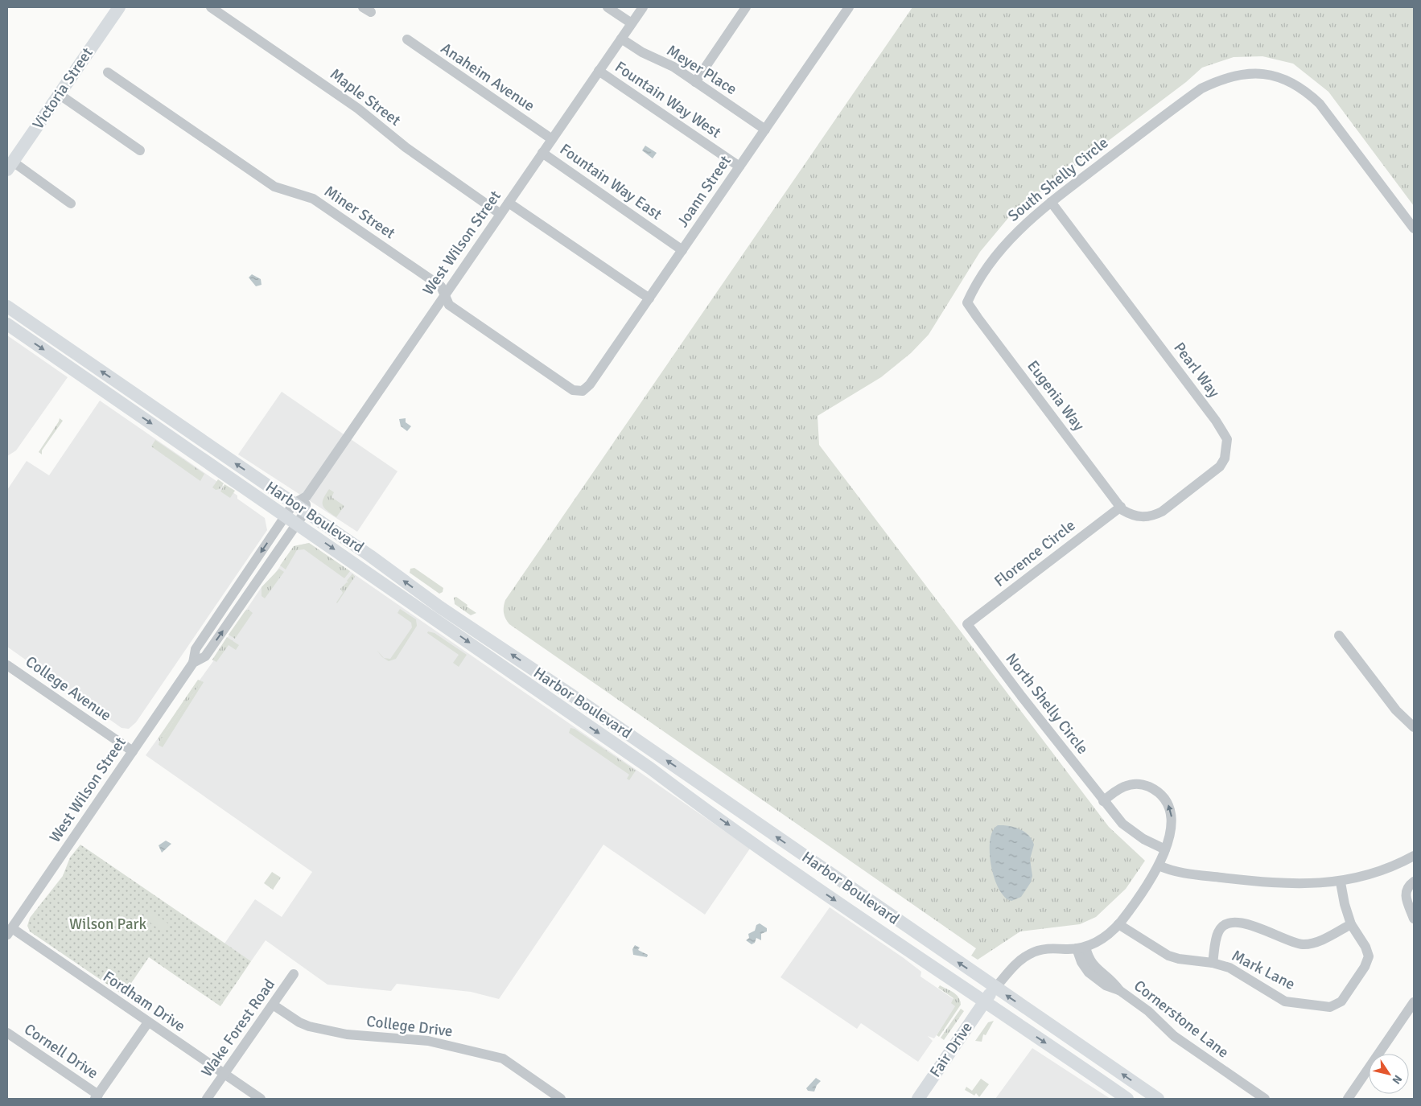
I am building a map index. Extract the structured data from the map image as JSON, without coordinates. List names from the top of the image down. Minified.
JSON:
{"streets":{"main road":["Victoria Street","Harbor Boulevard","Fair Drive"],"street":["Meyer Place","Anaheim Avenue","Maple Street","Fountain Way West","South Shelly Circle","Fountain Way East","Joann Street","Miner Street","West Wilson Street","Pearl Way","Eugenia Way","Florence Circle","College Avenue","North Shelly Circle","Mark Lane","Fordham Drive","Cornerstone Lane","College Drive","Wake Forest Road","Cornell Drive"]},"crossings":[["Meyer Place","Joann Street"],["Meyer Place","West Wilson Street"],["Anaheim Avenue","West Wilson Street"],["Maple Street","West Wilson Street"],["Fountain Way West","Joann Street"],["Fountain Way West","West Wilson Street"],["South Shelly Circle","Pearl Way"],["South Shelly Circle","Eugenia Way"],["Fountain Way East","Joann Street"],["Fountain Way East","West Wilson Street"],["Joann Street","Miner Street"],["Miner Street","West Wilson Street"],["West Wilson Street","Harbor Boulevard"],["West Wilson Street","College Avenue"],["West Wilson Street","Fordham Drive"],["Pearl Way","Eugenia Way"],["Pearl Way","Florence Circle"],["Eugenia Way","Florence Circle"],["Harbor Boulevard","Fair Drive"],["Florence Circle","North Shelly Circle"],["Fordham Drive","Wake Forest Road"],["College Drive","Wake Forest Road"]],"parks":["Wilson Park"],"north":"bottom right"}
